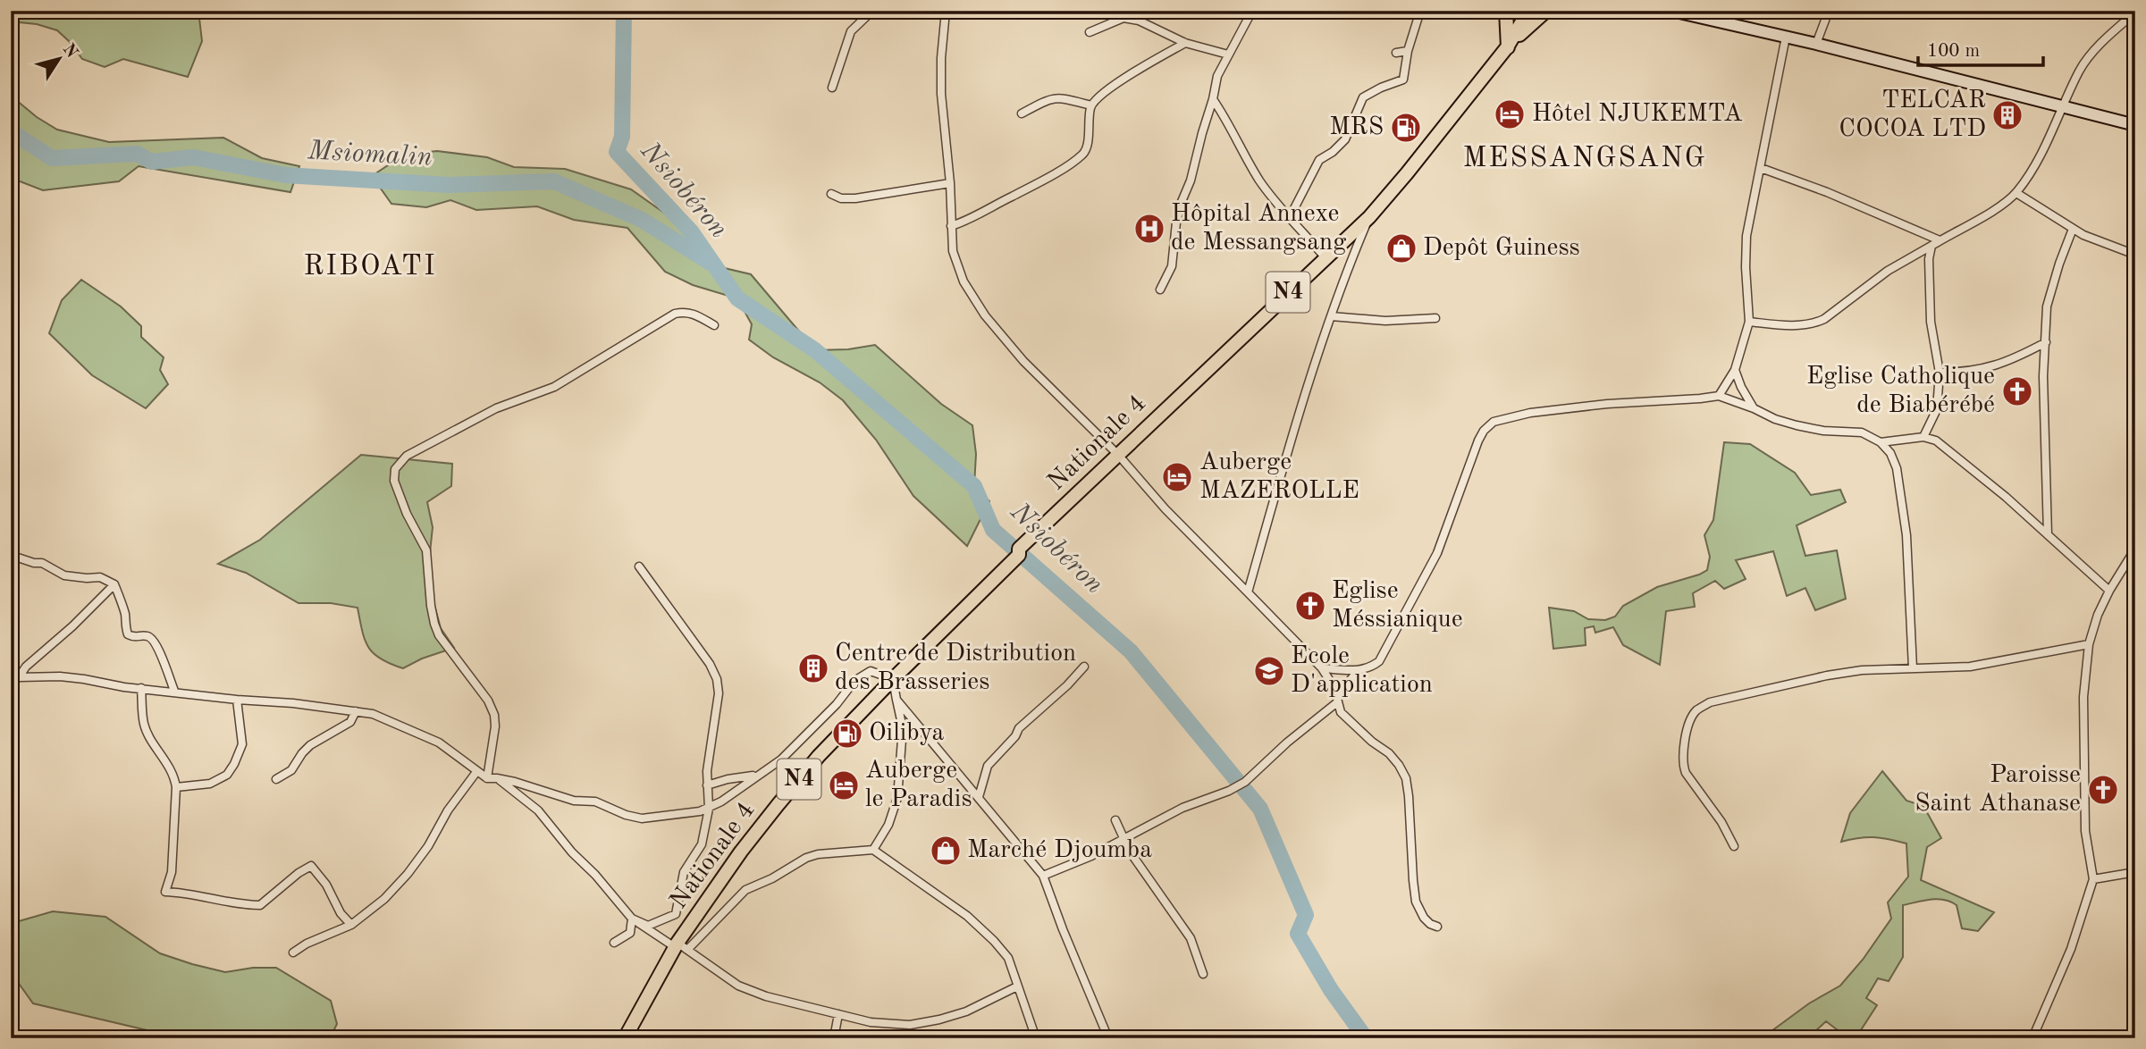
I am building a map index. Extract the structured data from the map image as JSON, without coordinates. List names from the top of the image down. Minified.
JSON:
{"streets":{"highway":["N4","Nationale 4"]},"districts":["MESSANGSANG","RIBOATI"],"water":["Msiomalin","Nsiobéron"],"places":{"hotel":["Hôtel NJUKEMTA","Auberge MAZEROLLE","Auberge le Paradis"],"building":["TELCAR COCOA LTD","Centre de Distribution des Brasseries"],"fuel station":["MRS","Oilibya"],"hospital":["Hôpital Annexe de Messangsang"],"shop":["Depôt Guiness","Marché Djoumba"],"church":["Eglise Catholique de Biabérébé","Eglise Méssianique","Paroisse Saint Athanase"],"school or university":["Ecole D'application"]},"scale_bar":"100 m","north":"top right"}
